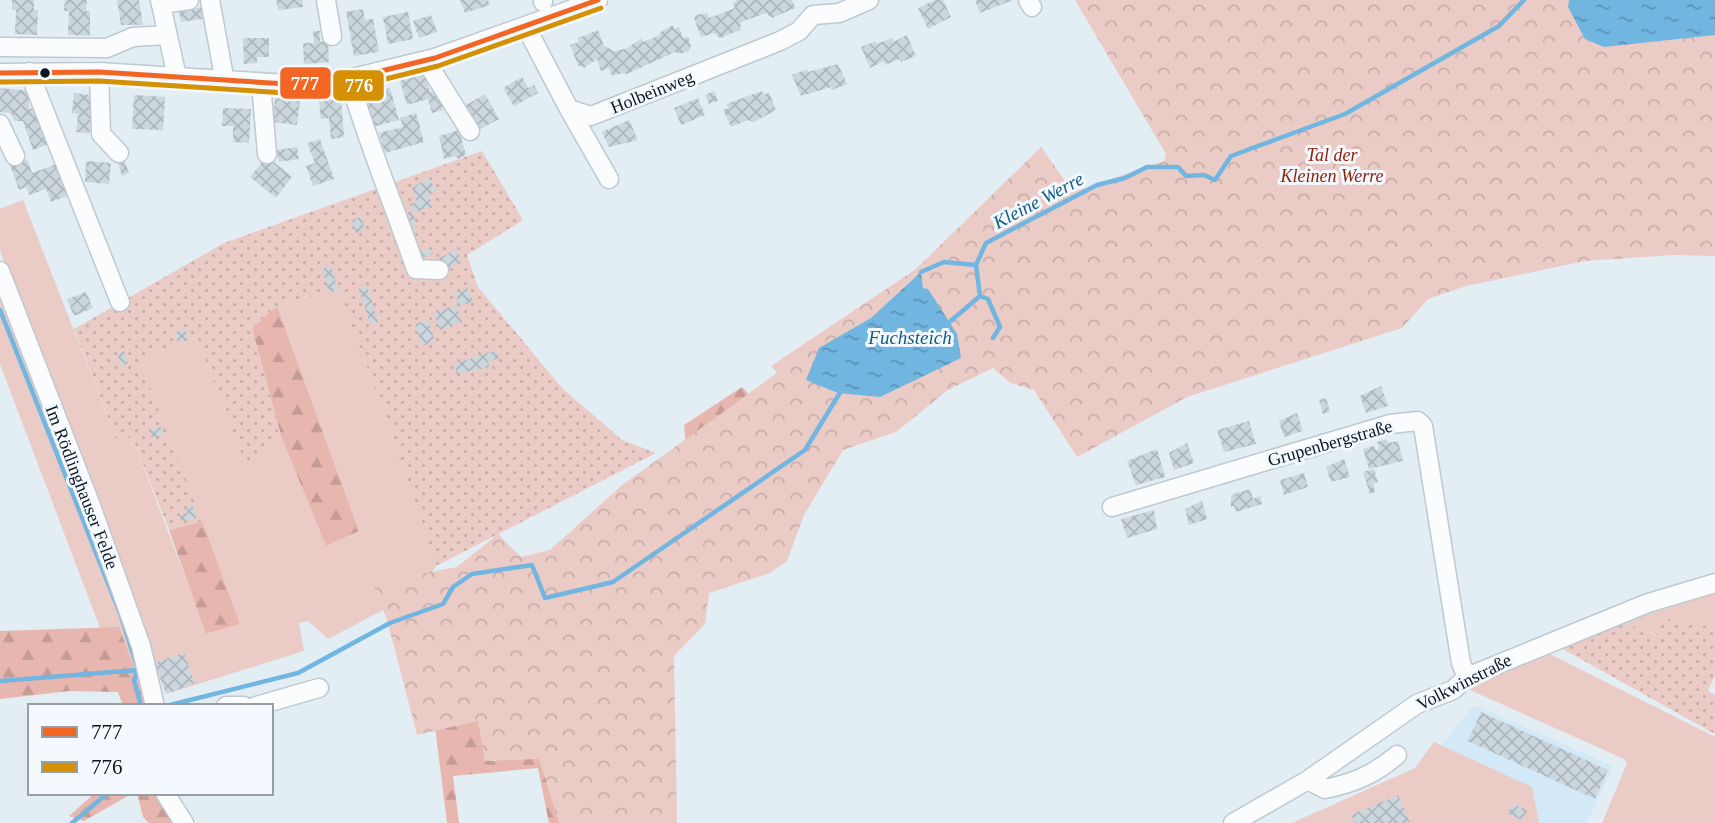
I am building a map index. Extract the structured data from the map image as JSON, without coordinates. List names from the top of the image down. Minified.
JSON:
{"streets":{"street":["Holbeinweg","Grupenbergstraße","Im Rödlinghauser Felde","Volkwinstraße"]},"crossings":[["Grupenbergstraße","Volkwinstraße"]],"water":["Kleine Werre","Fuchsteich"],"parks":["Tal der Kleinen Werre"],"lines":["transit line 777","transit line 776"],"legend":["777","776"]}
